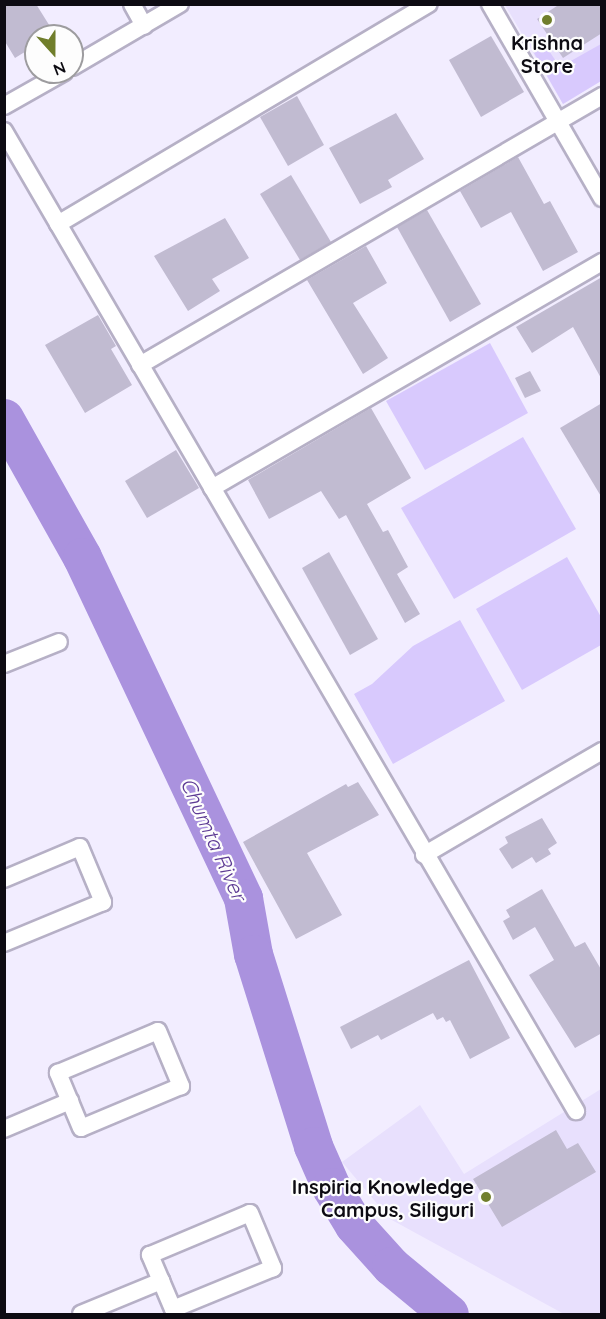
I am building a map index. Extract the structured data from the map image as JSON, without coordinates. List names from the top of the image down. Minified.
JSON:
{"water":["Chumta River"],"places":["Krishna Store","Inspiria Knowledge Campus, Siliguri"],"north":"bottom"}
